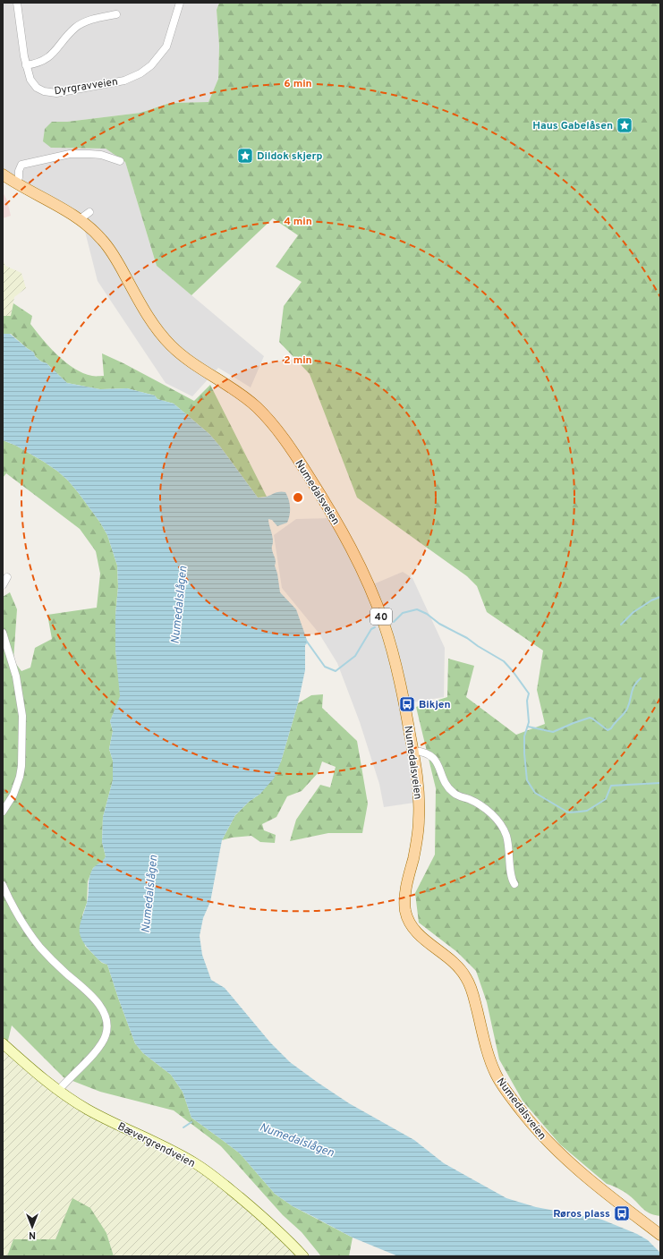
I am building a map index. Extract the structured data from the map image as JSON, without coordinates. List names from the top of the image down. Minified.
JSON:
{"streets":{"main road":["Numedalsveien","40","Bævergrendveien"],"street":["Dyrgravveien"]},"water":["Numedalslågen"],"places":{"place":["Haus Gabelåsen","Dildok skjerp"],"bus stop":["Bikjen","Røros plass"]},"north":"bottom","rings":["6 min","4 min","2 min"]}
